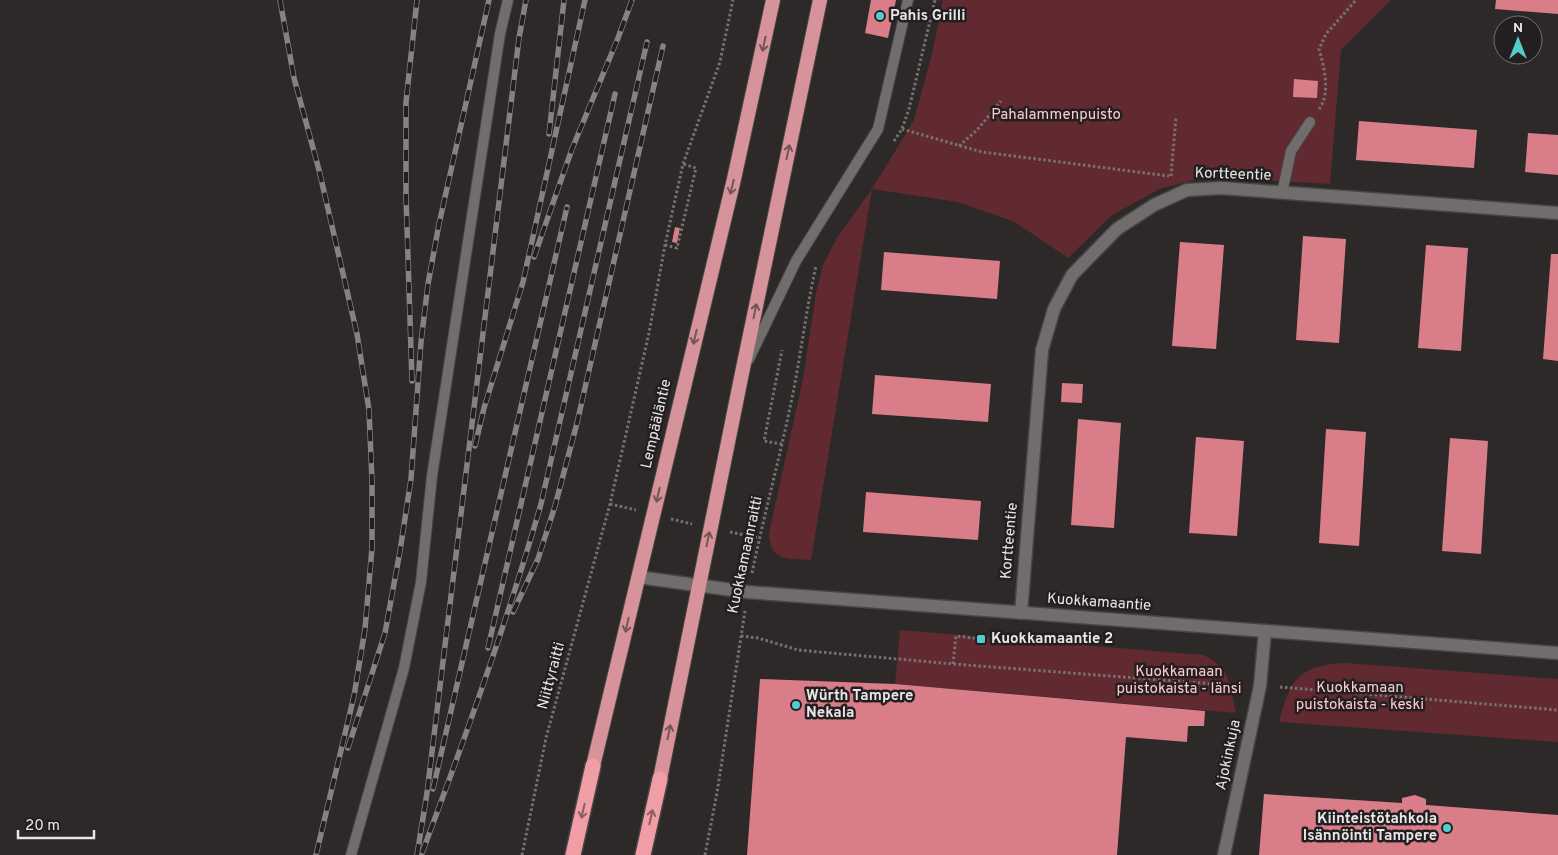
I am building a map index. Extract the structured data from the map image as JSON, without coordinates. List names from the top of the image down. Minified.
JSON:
{"streets":{"highway":["Lempääläntie"],"street":["Kortteentie","Kuokkamaantie","Ajokinkuja"],"path":["Kuokkamaanraitti","Niittyraitti"]},"crossings":[["Kortteentie","Kuokkamaantie"],["Lempääläntie","Kuokkamaantie"],["Kuokkamaanraitti","Kuokkamaantie"],["Kuokkamaantie","Ajokinkuja"]],"parks":["Pahalammenpuisto","Kuokkamaan puistokaista - länsi","Kuokkamaan puistokaista - keski"],"places":{"other":["Pahis Grilli","Würth Tampere Nekala","Kiinteistötahkola Isännöinti Tampere"],"transit":["Kuokkamaantie 2"]},"scale_bar":"20 m","north":"top"}
